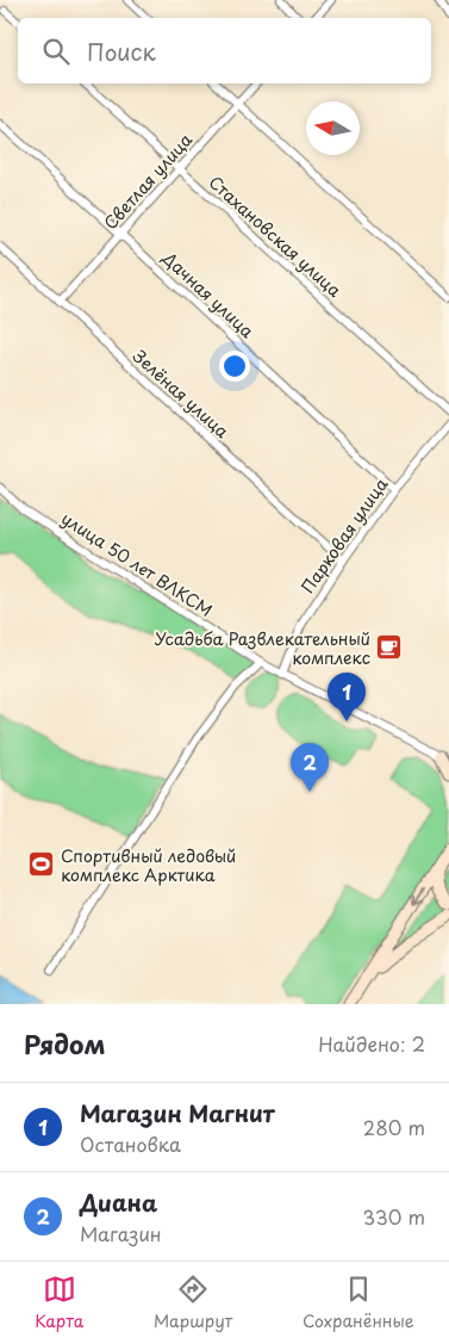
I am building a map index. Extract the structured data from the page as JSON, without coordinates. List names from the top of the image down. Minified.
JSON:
{"streets":{"street":["Светлая улица","Стахановская улица","Дачная улица","Зелёная улица","Парковая улица","улица 50 лет ВЛКСМ"]},"crossings":[["Светлая улица","Стахановская улица"],["Светлая улица","Дачная улица"],["Светлая улица","Зелёная улица"],["Дачная улица","Парковая улица"],["Зелёная улица","Парковая улица"],["Парковая улица","улица 50 лет ВЛКСМ"]],"places":{"cafe":["Усадьба Развлекательный комплекс"],"sports":["Спортивный ледовый комплекс Арктика"]},"north":"left","page":{"search":"Поиск","pins":["1","2"],"heading":["Рядом","Найдено: 2"],"list":[{"mark":"1","name":"Магазин Магнит","note":"Остановка","value":"280 m"},{"mark":"2","name":"Диана","note":"Магазин","value":"330 m"}],"nav":["Карта","Маршрут","Сохранённые"]}}
